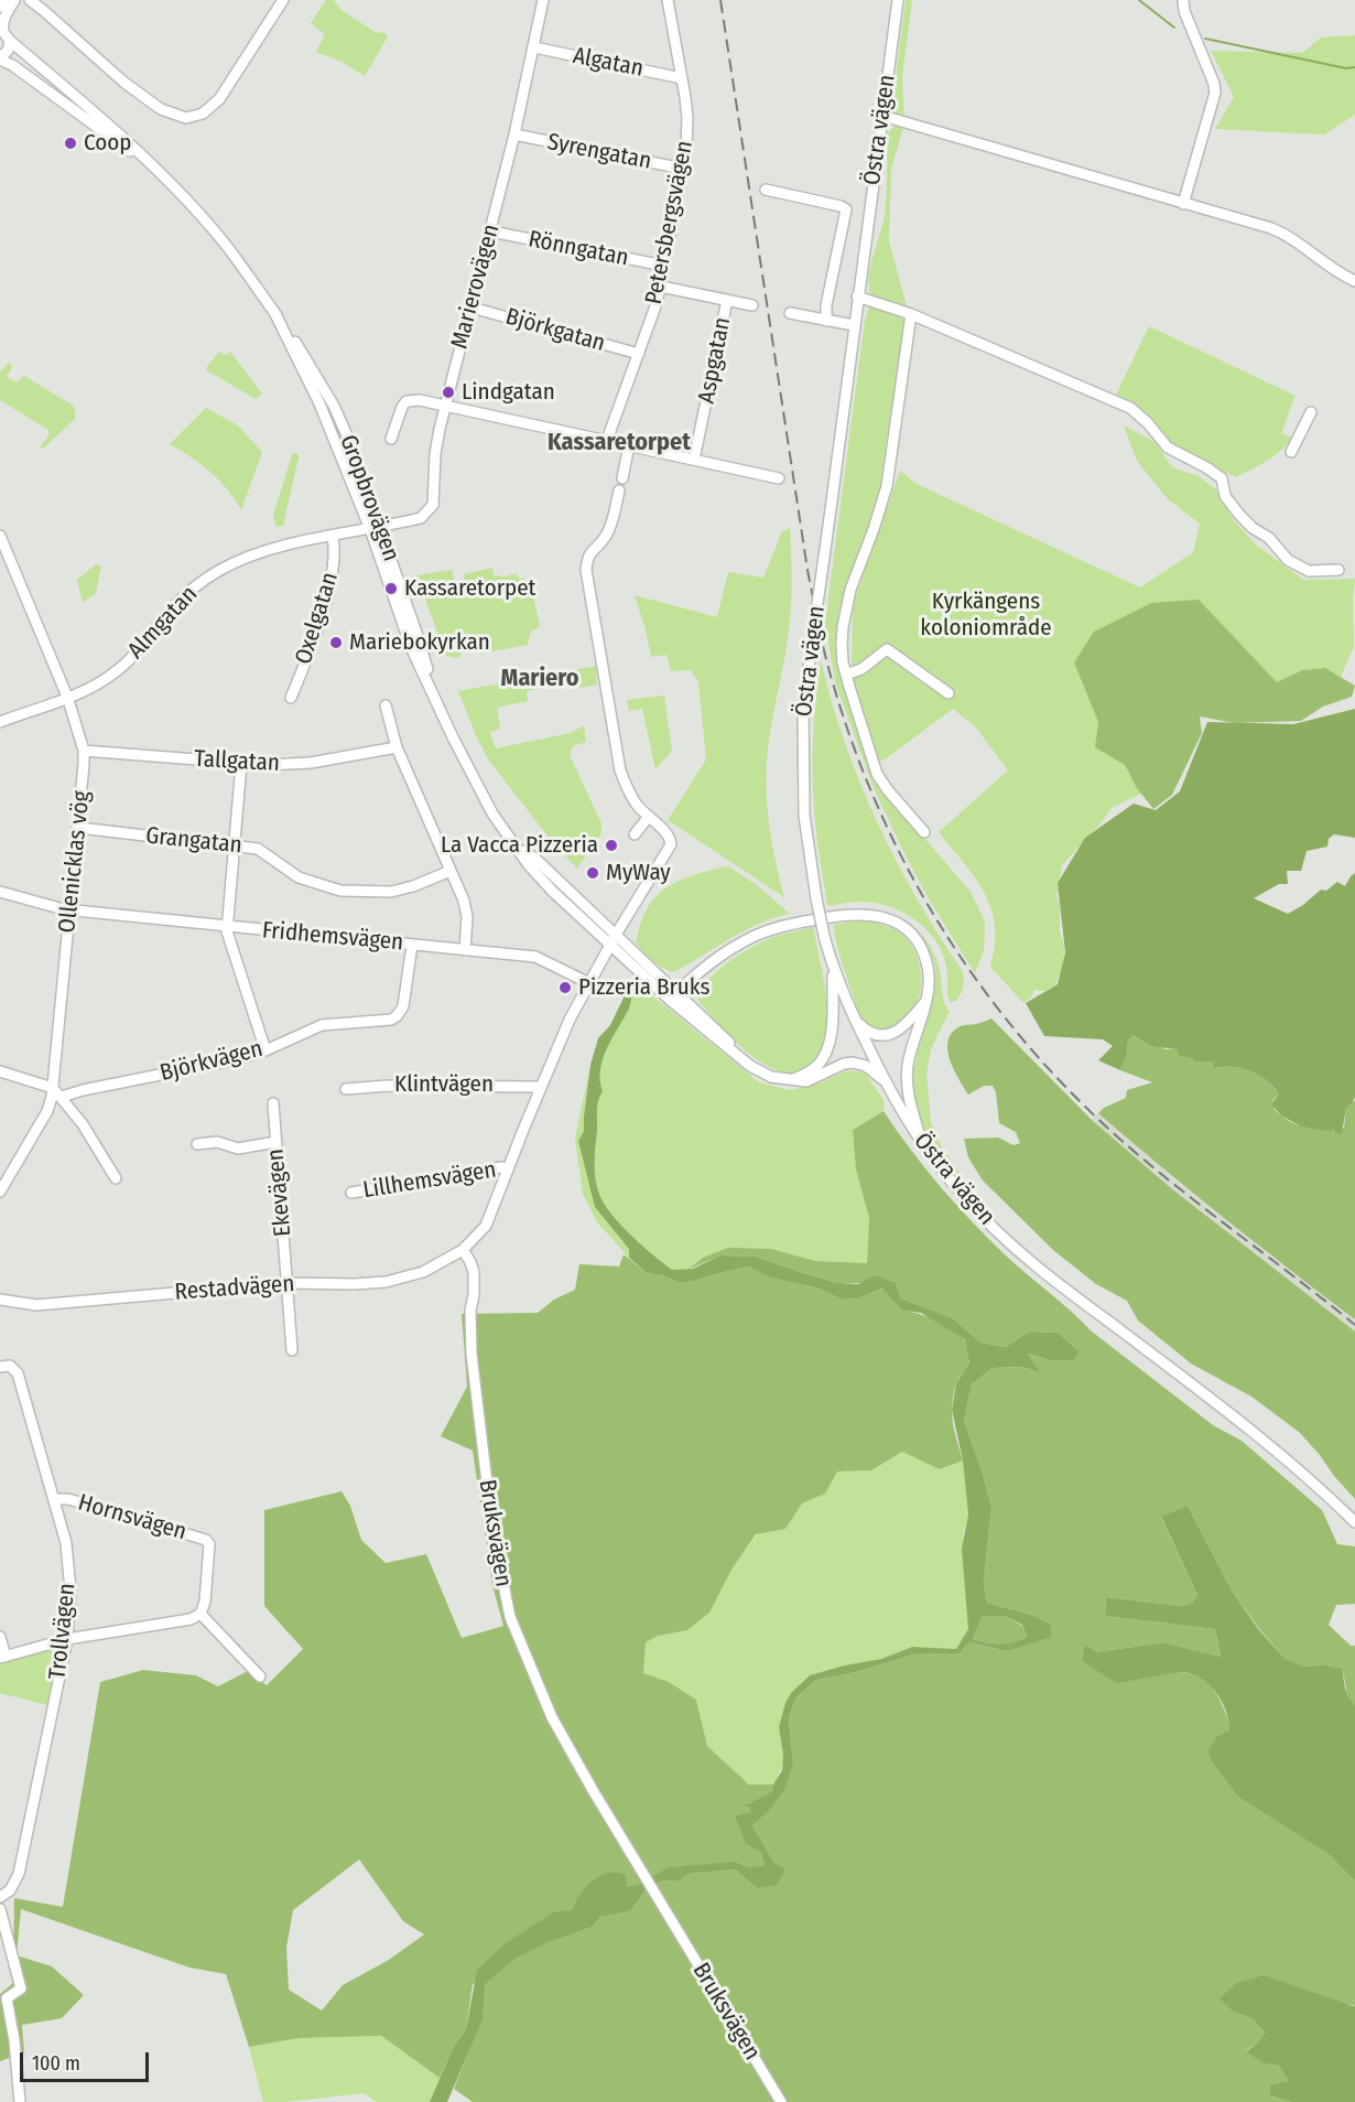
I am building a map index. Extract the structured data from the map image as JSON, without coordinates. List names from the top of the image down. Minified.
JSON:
{"streets":{"street":["Algatan","Östra vägen","Syrengatan","Petersbergsvägen","Rönngatan","Marierovägen","Björkgatan","Aspgatan","Gropbrovägen","Oxelgatan","Almgatan","Tallgatan","Grangatan","Ollenicklas vög","Fridhemsvägen","Björkvägen","Klintvägen","Lillhemsvägen","Ekevägen","Restadvägen","Hornsvägen","Bruksvägen","Trollvägen"]},"crossings":[["Algatan","Petersbergsvägen"],["Algatan","Marierovägen"],["Syrengatan","Petersbergsvägen"],["Syrengatan","Marierovägen"],["Petersbergsvägen","Rönngatan"],["Petersbergsvägen","Björkgatan"],["Rönngatan","Marierovägen"],["Marierovägen","Björkgatan"],["Marierovägen","Gropbrovägen"],["Marierovägen","Almgatan"],["Gropbrovägen","Almgatan"],["Oxelgatan","Almgatan"],["Almgatan","Ollenicklas vög"],["Tallgatan","Ollenicklas vög"],["Grangatan","Ollenicklas vög"],["Ollenicklas vög","Fridhemsvägen"],["Fridhemsvägen","Björkvägen"],["Ekevägen","Restadvägen"],["Restadvägen","Bruksvägen"],["Hornsvägen","Trollvägen"]],"districts":["Kassaretorpet","Mariero"],"parks":["Kyrkängens koloniområde"],"places":["Coop","Lindgatan","Kassaretorpet","Mariebokyrkan","La Vacca Pizzeria","MyWay","Pizzeria Bruks"],"scale_bar":"100 m"}
